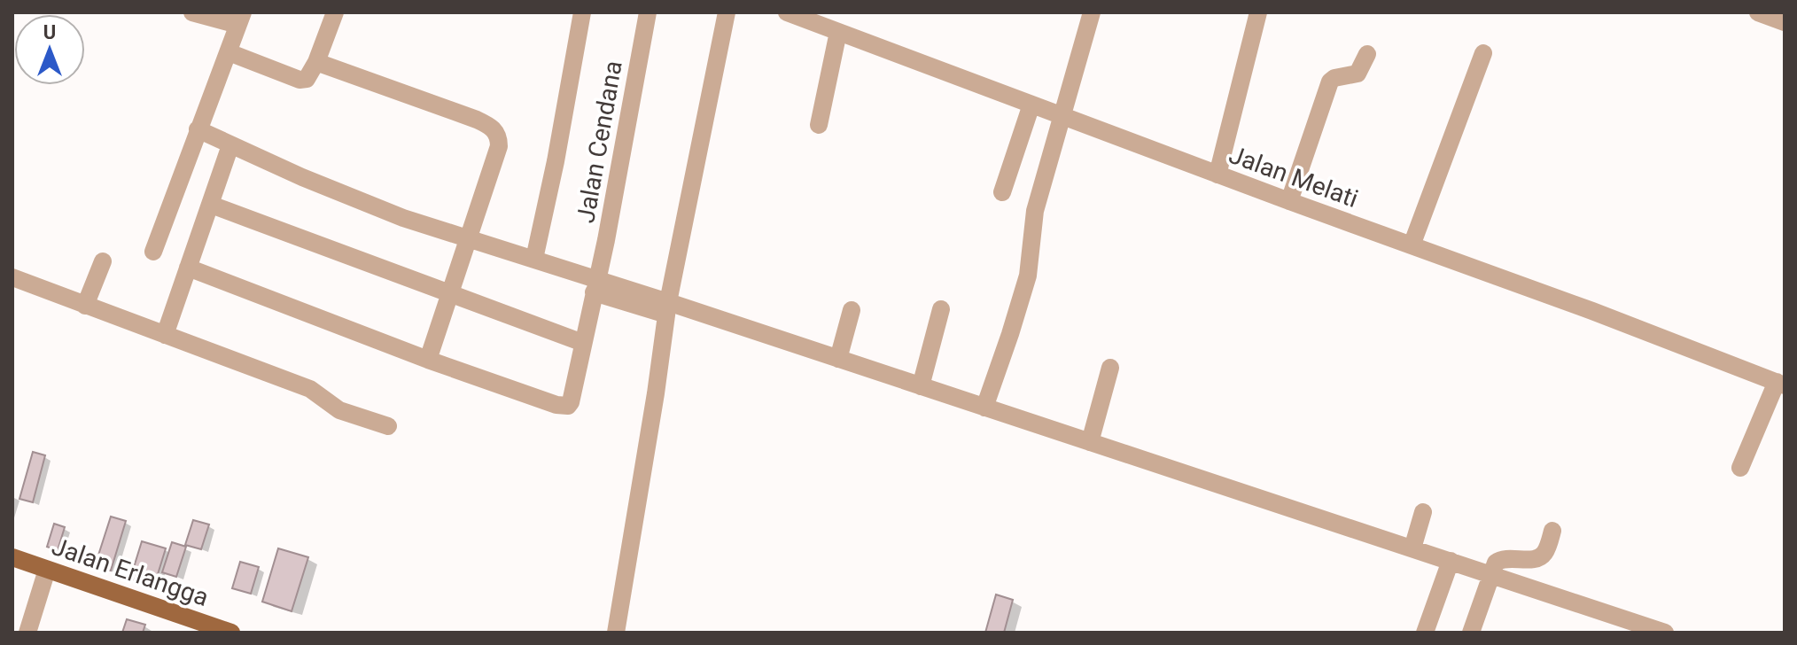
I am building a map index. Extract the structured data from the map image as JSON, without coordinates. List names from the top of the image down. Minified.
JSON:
{"streets":{"main road":["Jalan Erlangga"],"street":["Jalan Cendana","Jalan Melati"]},"north":"top"}
